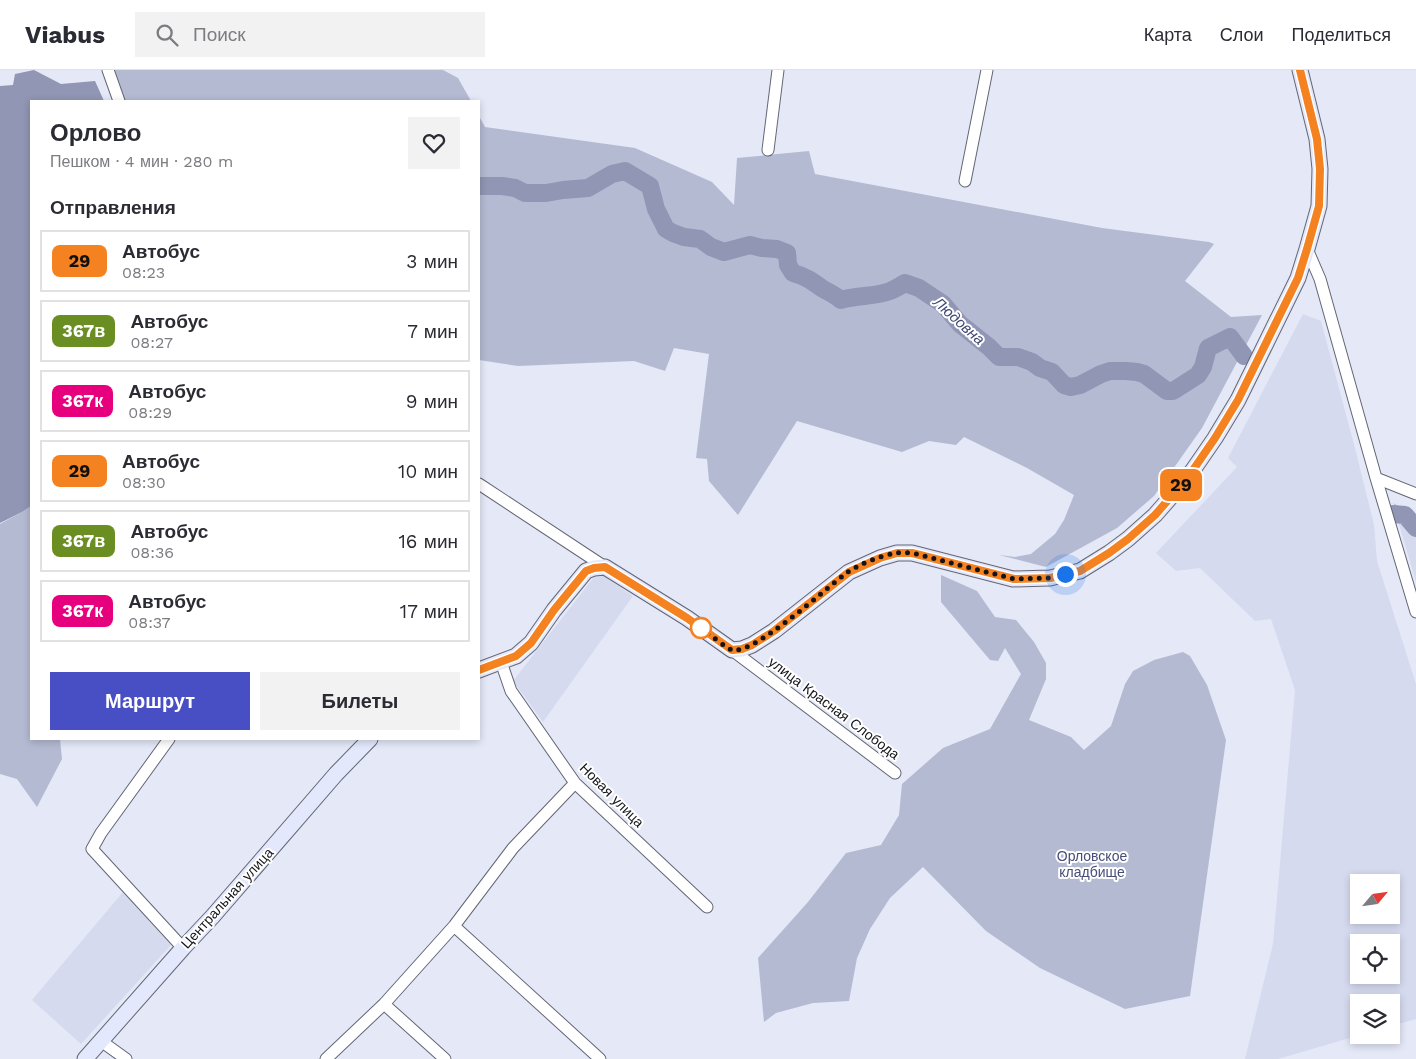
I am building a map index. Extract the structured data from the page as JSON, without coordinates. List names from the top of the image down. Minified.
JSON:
{"streets":{"main road":["Центральная улица"],"street":["улица Красная Слобода","Новая улица"]},"water":["Людовна"],"parks":["Орловское кладбище"],"lines":["bus line 29"],"north":"top right","page":{"header":"Viabus","search":"Поиск","nav":["Карта","Слои","Поделиться"],"on_map":"29","heading":[["Орлово","Пешком · 4 мин · 280 m"],"Отправления"],"list":[{"mark":"29","name":"Автобус","note":"08:23","value":"3 мин"},{"mark":"367в","name":"Автобус","note":"08:27","value":"7 мин"},{"mark":"367к","name":"Автобус","note":"08:29","value":"9 мин"},{"mark":"29","name":"Автобус","note":"08:30","value":"10 мин"},{"mark":"367в","name":"Автобус","note":"08:36","value":"16 мин"},{"mark":"367к","name":"Автобус","note":"08:37","value":"17 мин"}],"buttons":["Маршрут","Билеты"]}}
